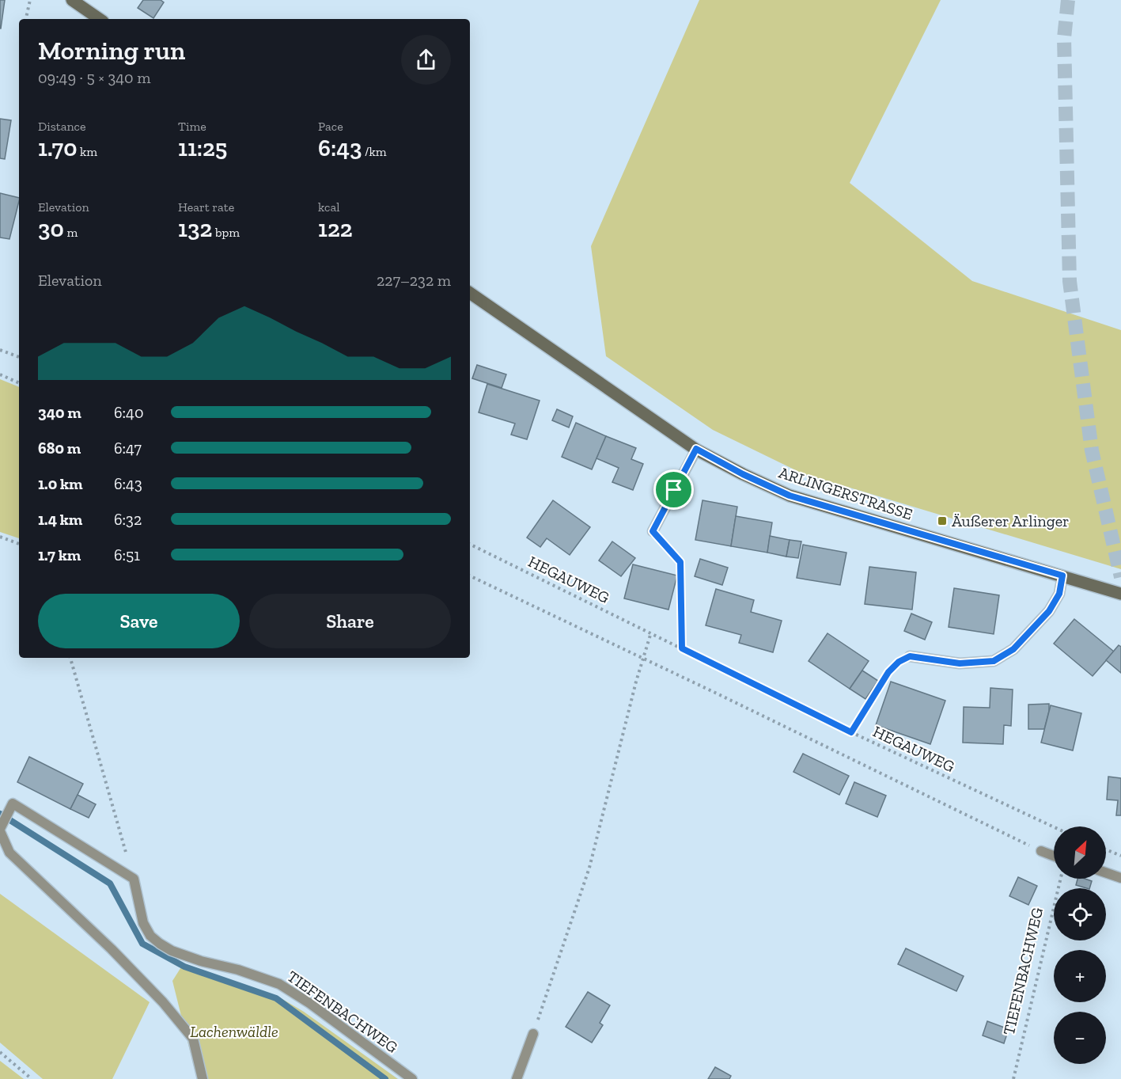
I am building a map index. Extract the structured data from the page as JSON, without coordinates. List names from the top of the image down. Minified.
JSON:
{"streets":{"main road":["ARLINGERSTRASSE"],"lane":["TIEFENBACHWEG"],"path":["HEGAUWEG"]},"parks":["Lachenwäldle"],"places":{"transit":["Äußerer Arlinger"]},"north":"top right","page":{"heading":["Morning run","09:49 · 5 × 340 m"],"stats":[["Distance","1.70 km"],["Time","11:25"],["Pace","6:43 /km"],["Elevation","30 m"],["Heart rate","132 bpm"],["kcal","122"]],"chart":["Elevation","227–232 m"],"list":[{"name":"340 m","note":"6:40"},{"name":"680 m","note":"6:47"},{"name":"1.0 km","note":"6:43"},{"name":"1.4 km","note":"6:32"},{"name":"1.7 km","note":"6:51"}],"buttons":["Save","Share"],"map_buttons":["+","−"]}}
